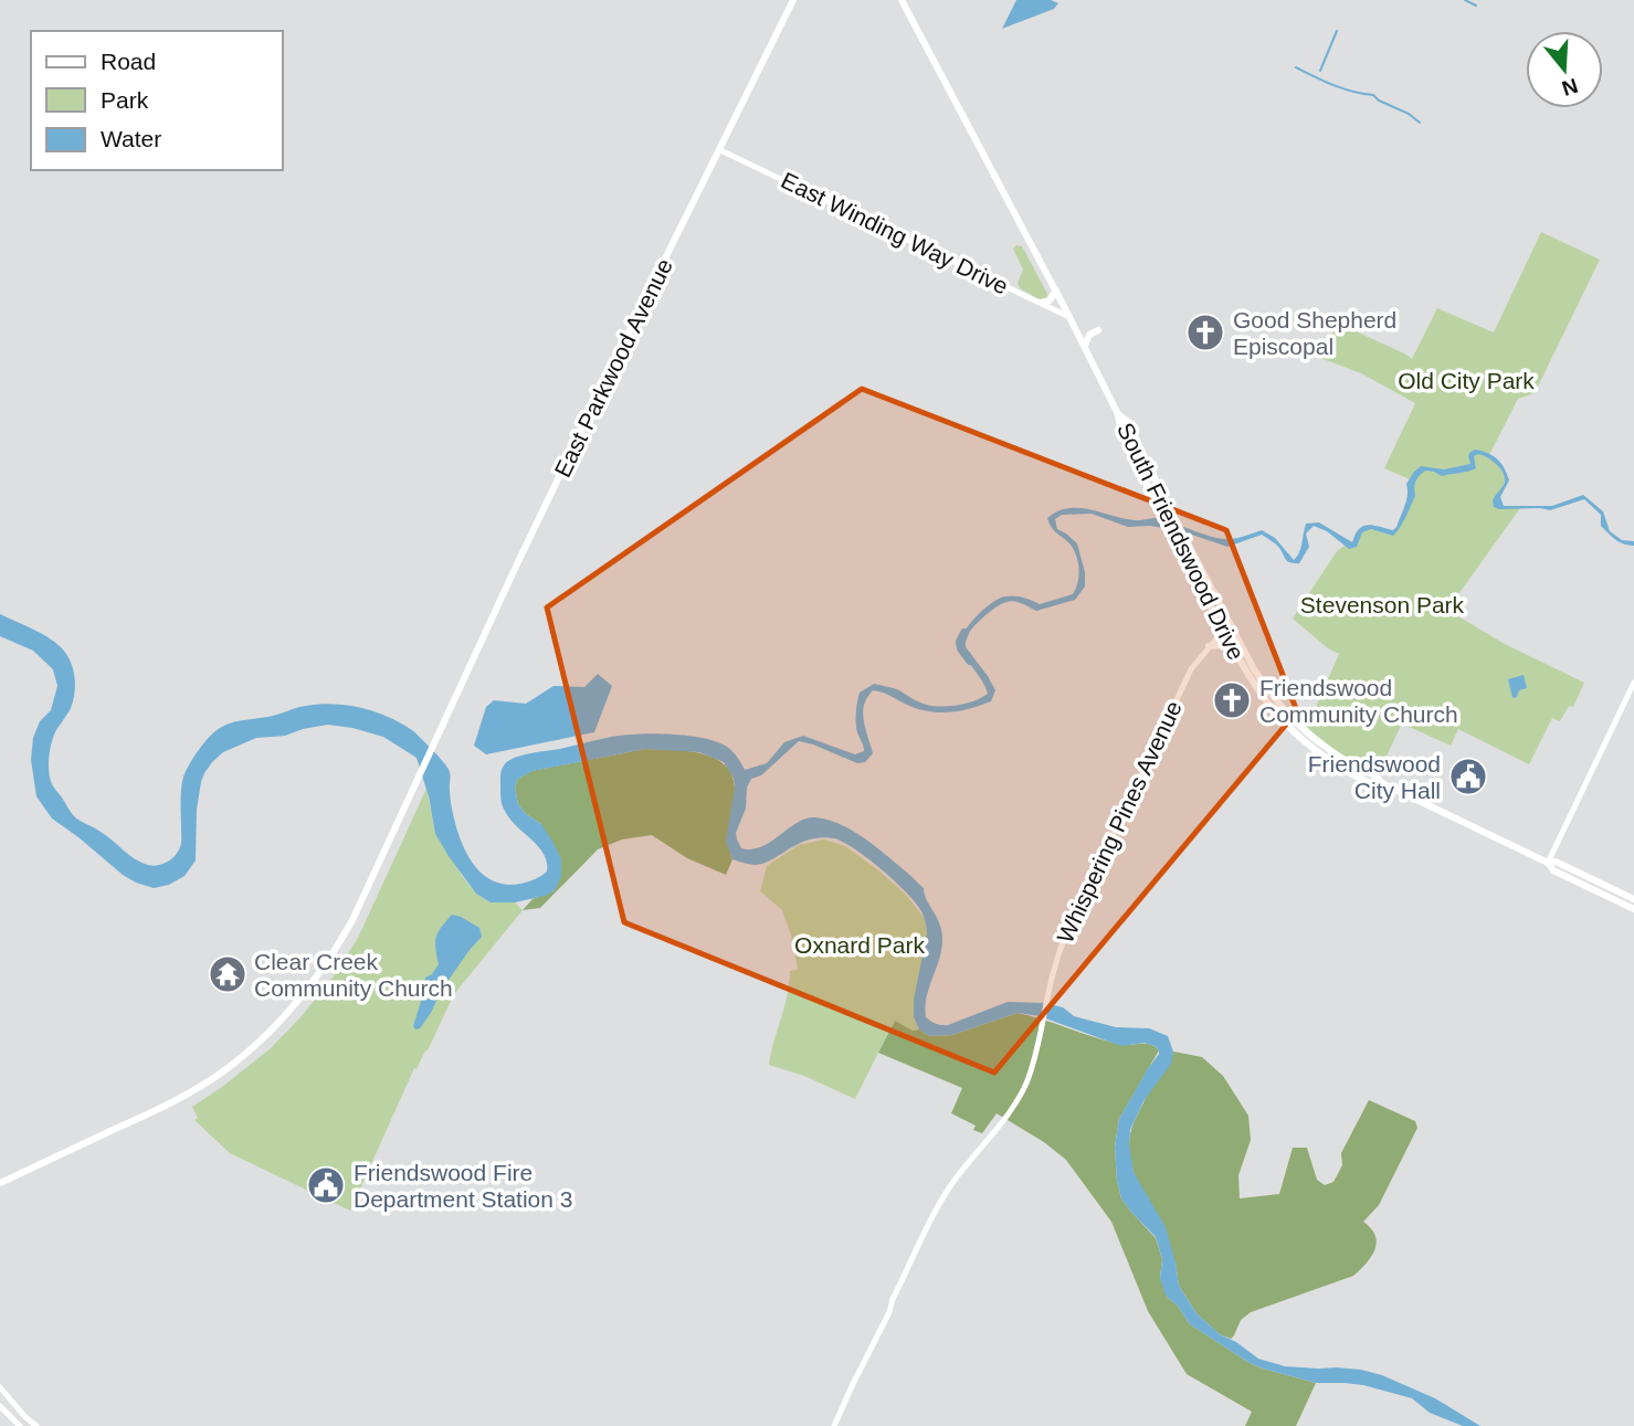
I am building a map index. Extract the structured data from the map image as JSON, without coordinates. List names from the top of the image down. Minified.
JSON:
{"streets":{"main road":["East Winding Way Drive","East Parkwood Avenue","South Friendswood Drive","Whispering Pines Avenue"]},"crossings":[["East Winding Way Drive","East Parkwood Avenue"],["East Winding Way Drive","South Friendswood Drive"],["South Friendswood Drive","Whispering Pines Avenue"]],"parks":["Old City Park","Stevenson Park","Oxnard Park"],"places":{"church":["Good Shepherd Episcopal","Friendswood Community Church"],"public building":["Friendswood City Hall","Friendswood Fire Department Station 3"],"temple":["Clear Creek Community Church"]},"legend":["Road","Park","Water"],"north":"bottom"}
